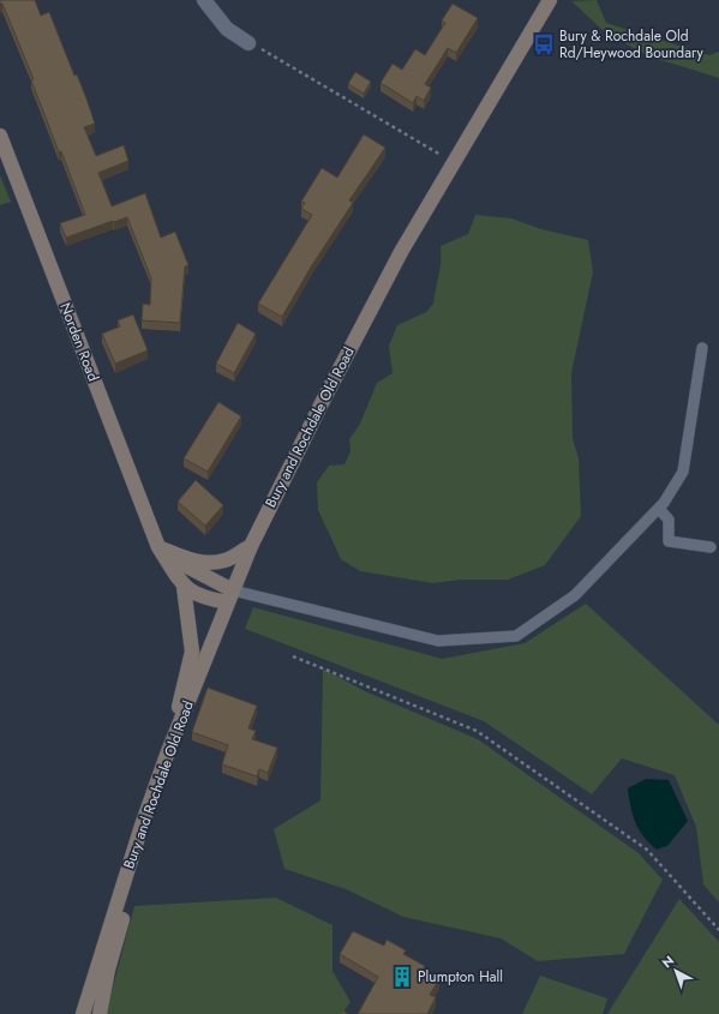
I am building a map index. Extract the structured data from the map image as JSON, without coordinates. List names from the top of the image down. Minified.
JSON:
{"streets":{"main road":["Norden Road","Bury and Rochdale Old Road"]},"crossings":[["Norden Road","Bury and Rochdale Old Road"]],"places":{"bus stop":["Bury & Rochdale Old Rd/Heywood Boundary"],"building":["Plumpton Hall"]},"north":"top left"}
